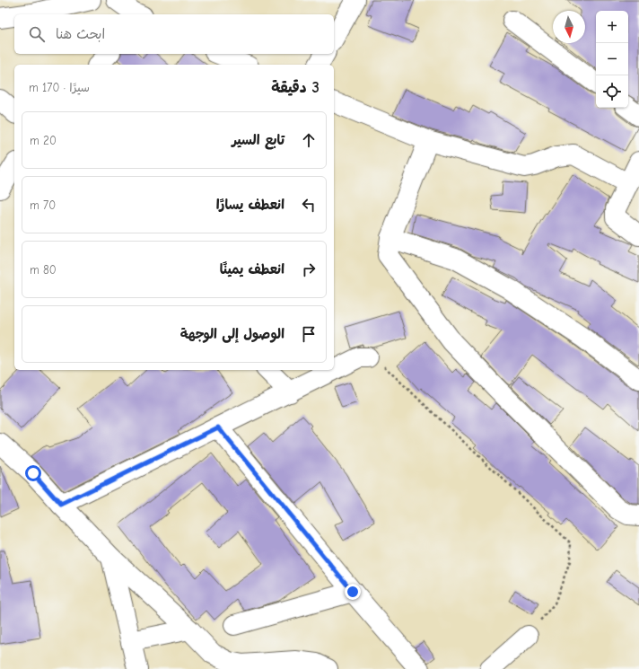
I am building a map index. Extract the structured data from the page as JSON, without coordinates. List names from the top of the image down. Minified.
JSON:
{"north":"bottom","page":{"map_buttons":["+","−"],"search":"ابحث هنا","heading":["3 دقيقة","سيرًا · 170 m"],"list":[["تابع السير","20 m"],["انعطف يسارًا","70 m"],["انعطف يمينًا","80 m"],"الوصول إلى الوجهة"]}}
